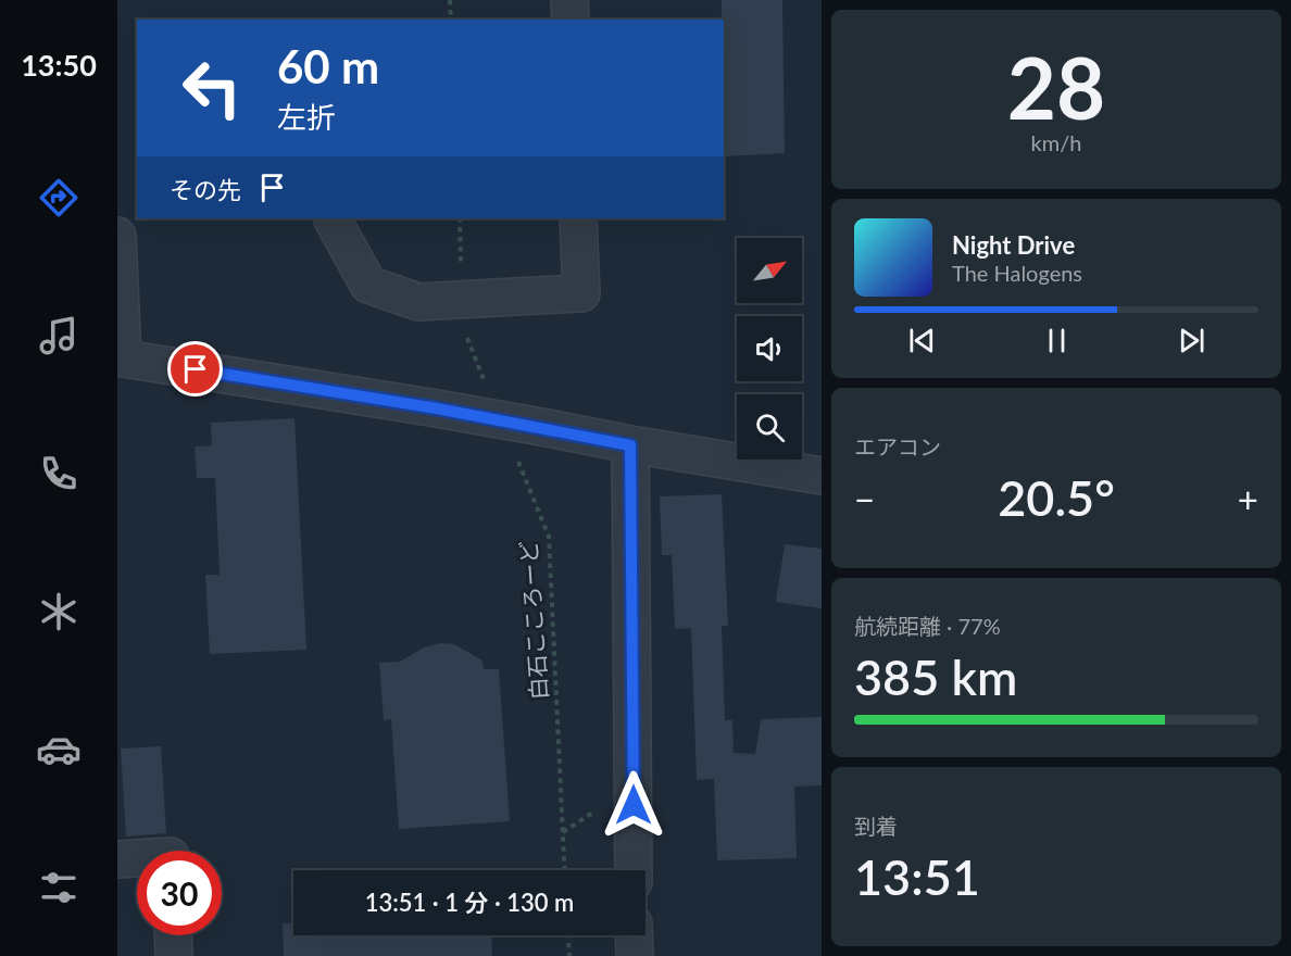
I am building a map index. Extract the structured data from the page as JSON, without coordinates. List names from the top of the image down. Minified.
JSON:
{"streets":{"path":["白石こころーど"]},"north":"top right","page":{"tabs":"13:50","tile":[["28","km/h"],"エアコン",["航続距離 · 77%","385 km"],["到着","13:51"]],"turn":["60 m","左折"],"then":"その先","song":["Night Drive","The Halogens"],"heat":["−","20.5°","+"],"limit":"30","trip":"13:51 · 1 分 · 130 m"}}
